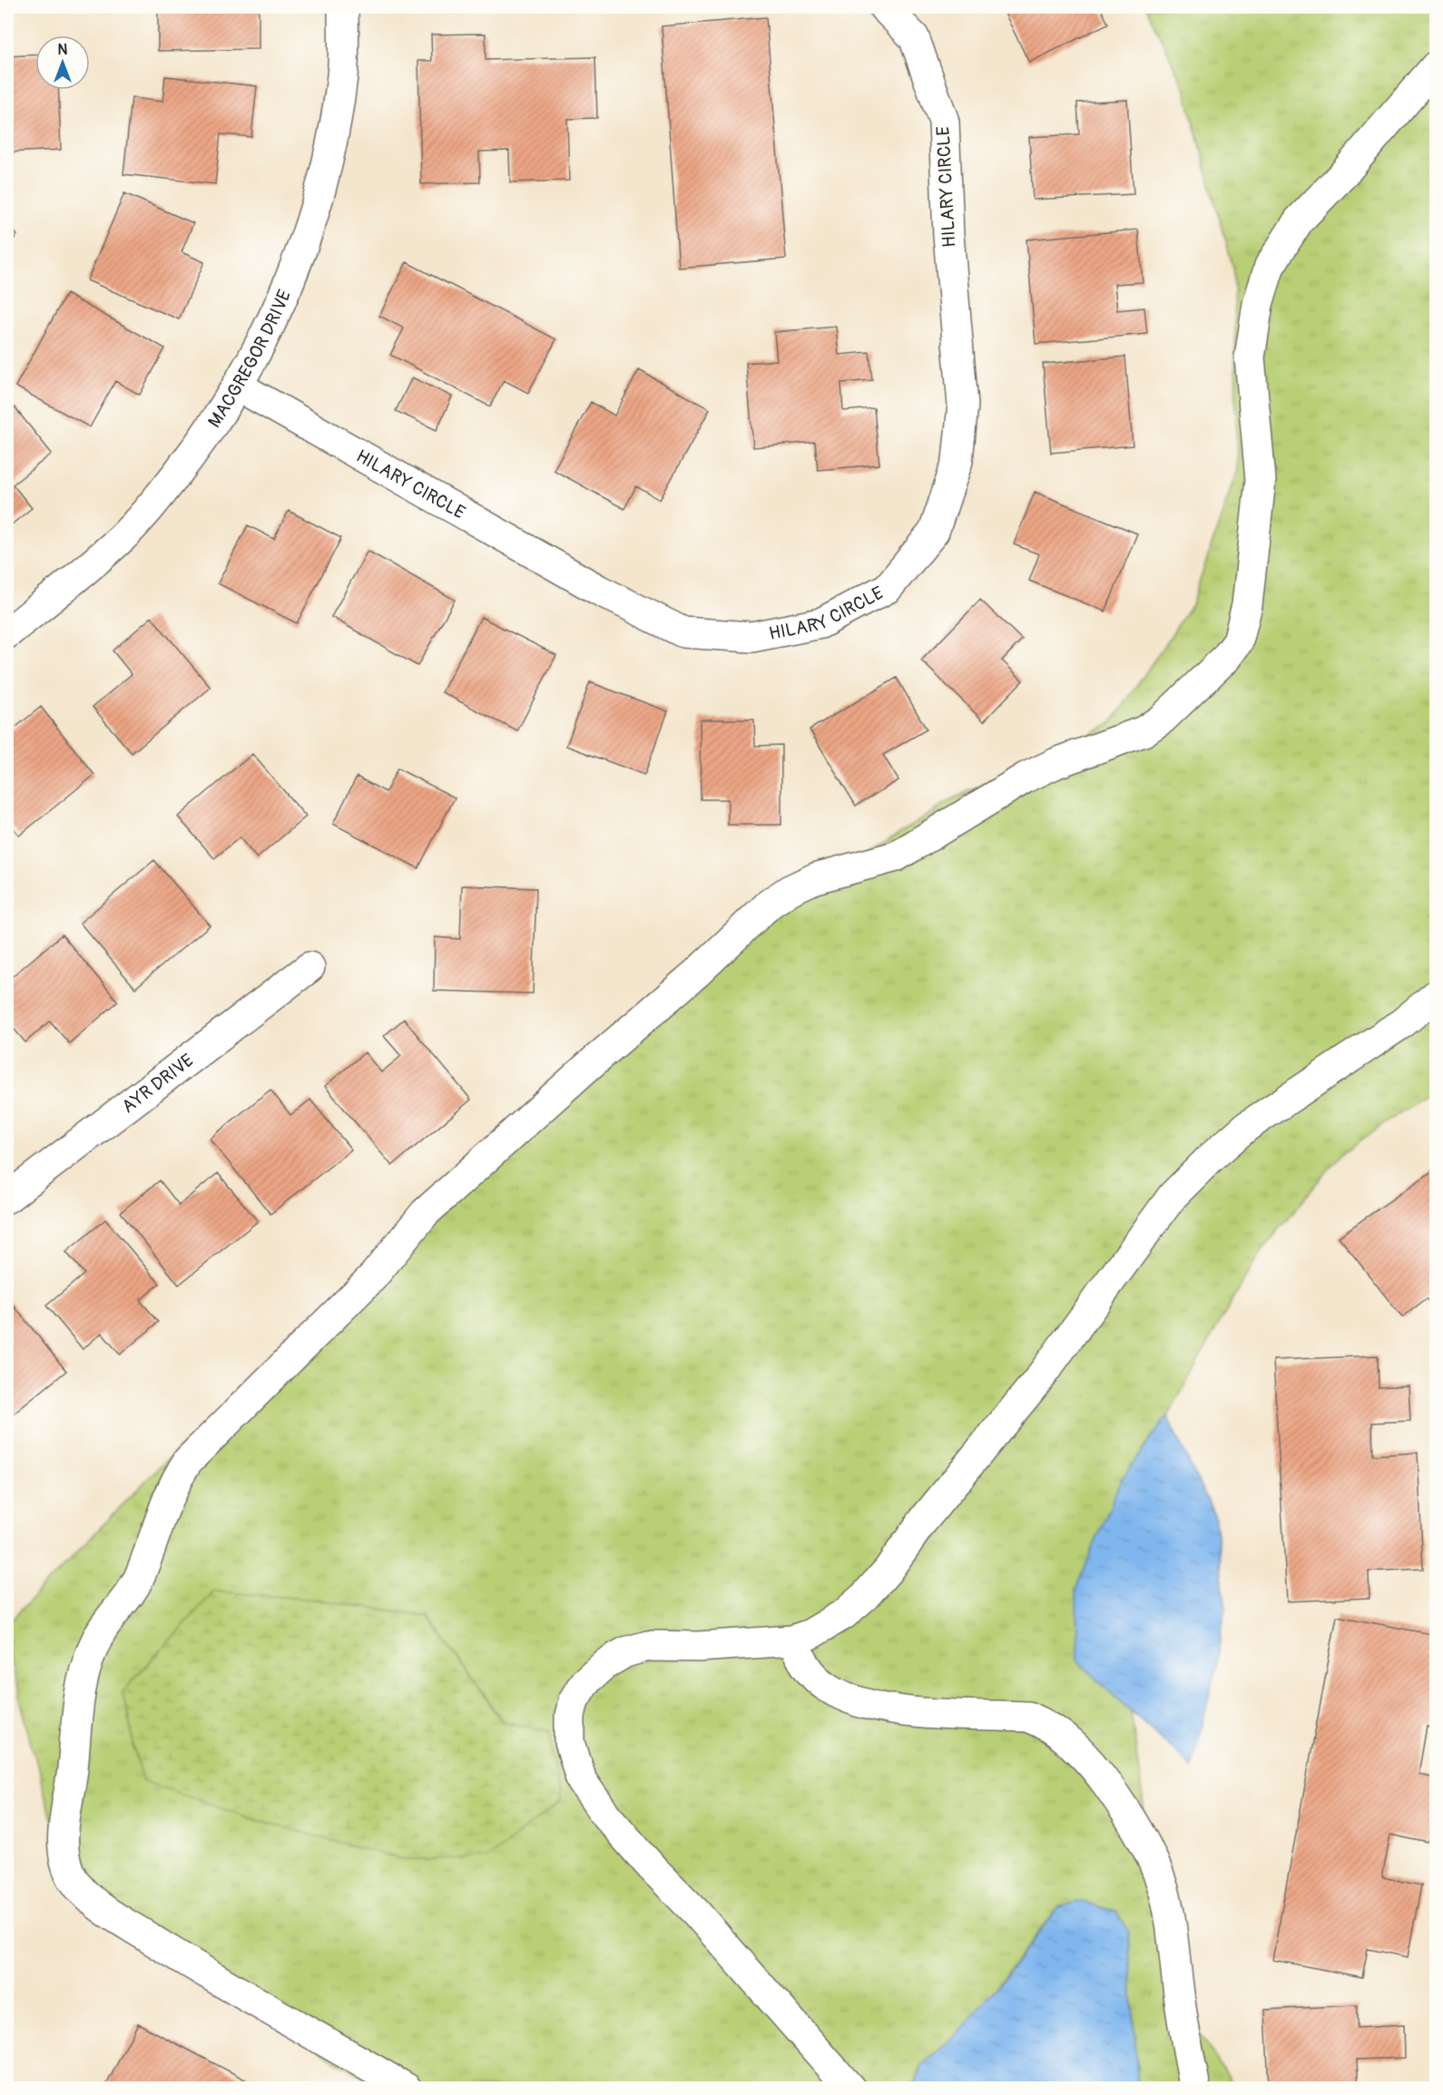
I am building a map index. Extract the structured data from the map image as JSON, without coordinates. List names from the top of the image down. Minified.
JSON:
{"streets":{"street":["HILARY CIRCLE","MACGREGOR DRIVE","AYR DRIVE"]},"crossings":[["HILARY CIRCLE","MACGREGOR DRIVE"]],"north":"top"}
